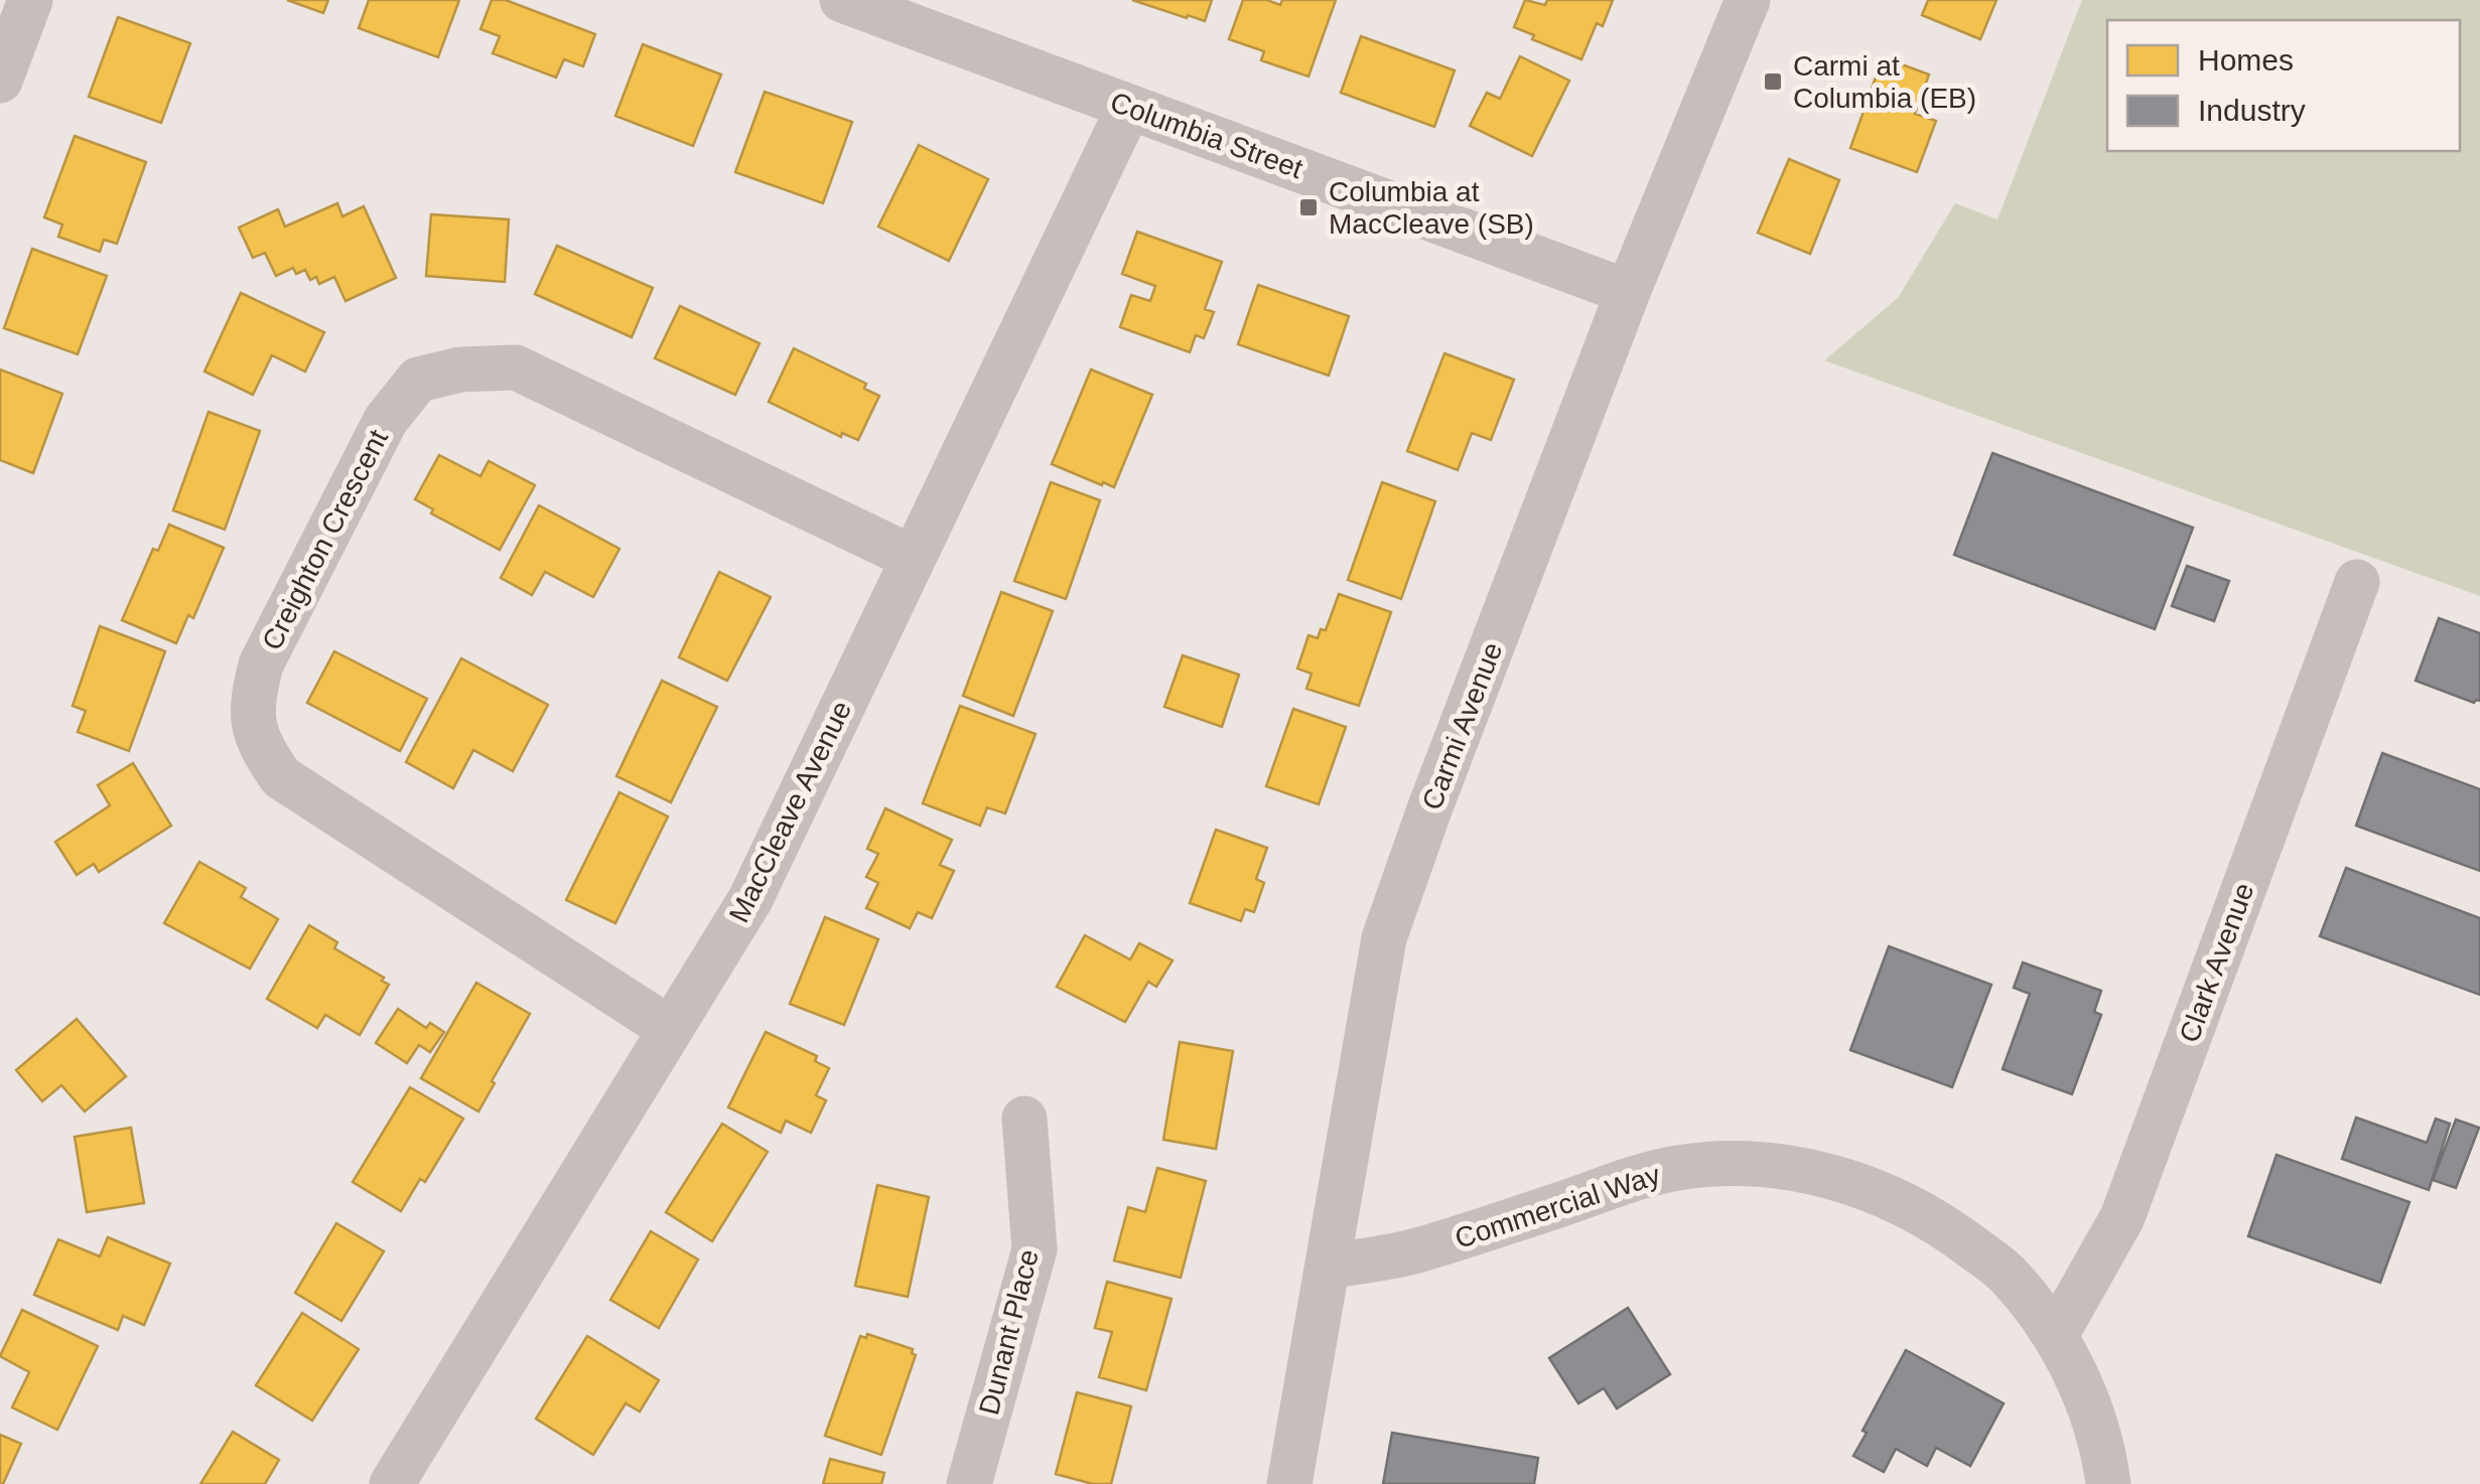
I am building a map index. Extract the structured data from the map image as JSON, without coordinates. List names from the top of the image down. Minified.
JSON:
{"streets":{"street":["Columbia Street","Creighton Crescent","Carmi Avenue","MacCleave Avenue","Clark Avenue","Commercial Way","Dunant Place"]},"crossings":[["Columbia Street","Carmi Avenue"],["Columbia Street","MacCleave Avenue"],["Creighton Crescent","MacCleave Avenue"],["Carmi Avenue","Commercial Way"],["Clark Avenue","Commercial Way"]],"places":{"transit":["Carmi at Columbia (EB)","Columbia at MacCleave (SB)"]},"legend":["Homes","Industry"]}
